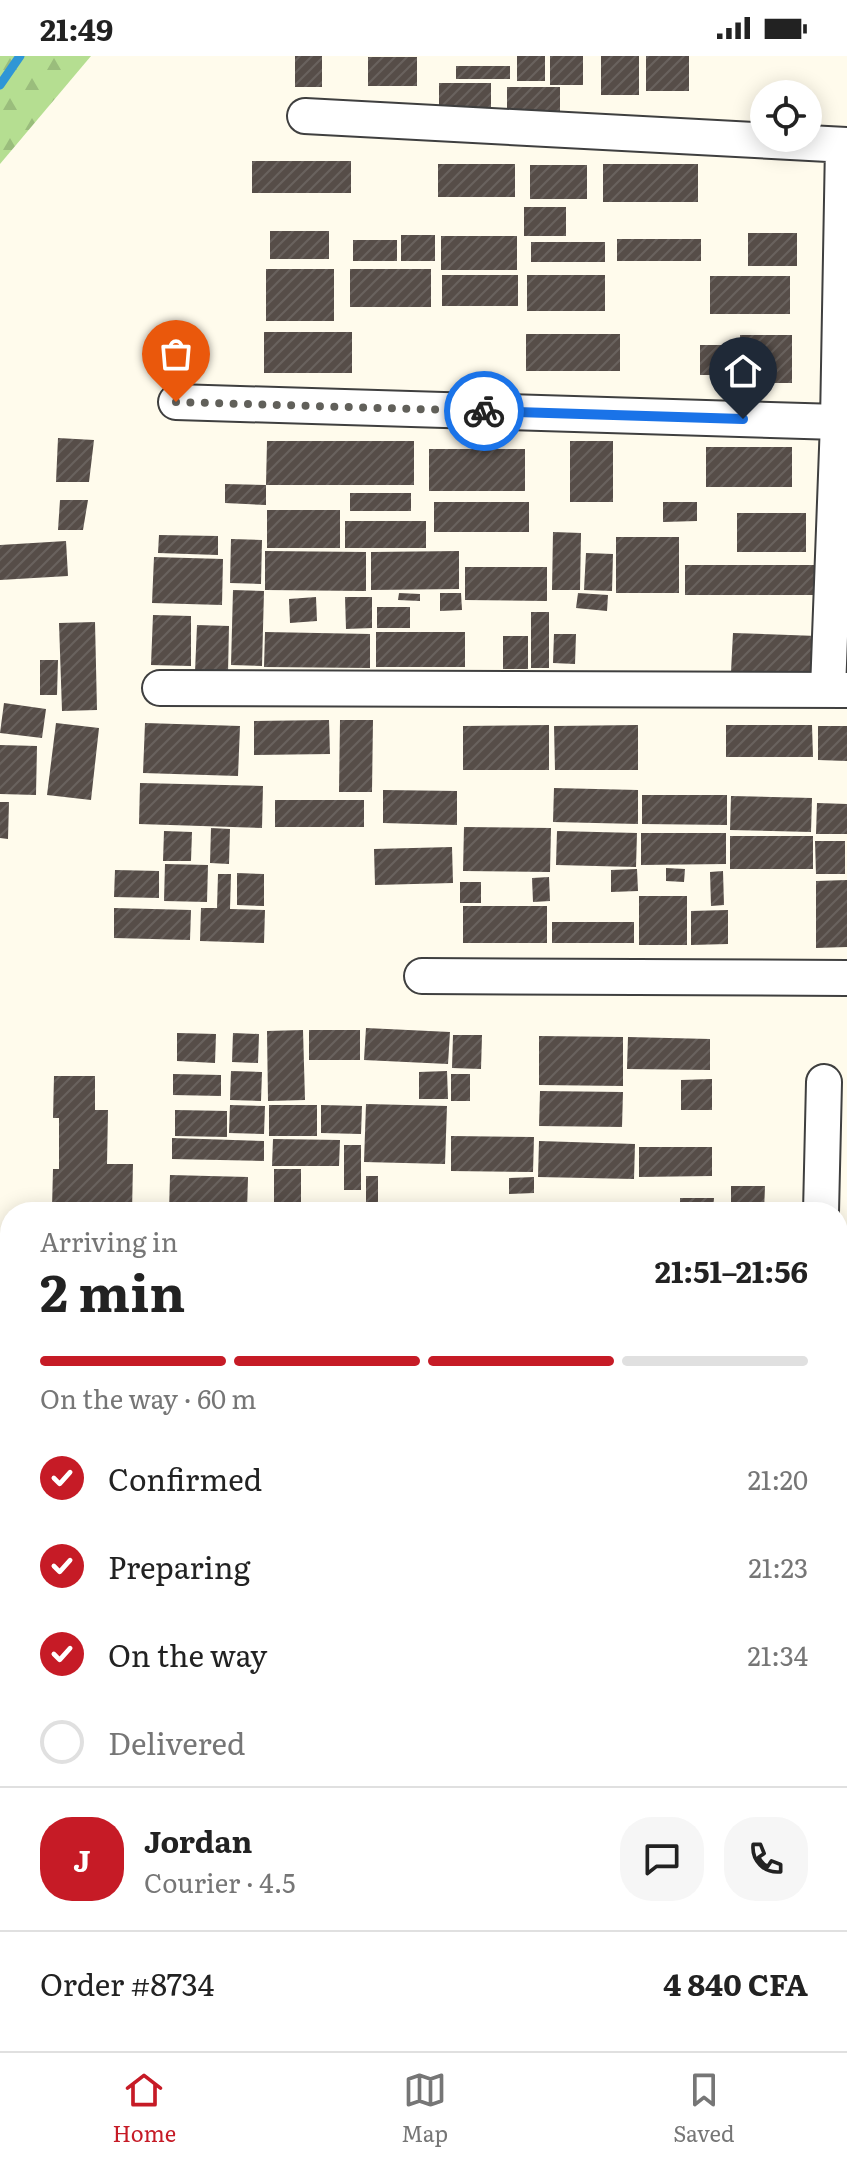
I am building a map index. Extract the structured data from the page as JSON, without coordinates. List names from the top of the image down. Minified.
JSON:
{"page":{"status":"21:49","heading":["2 min","Arriving in","21:51–21:56"],"panel":["Jordan","Courier · 4.5","Order #8734","4 840 CFA"],"bar":"On the way · 60 m","list":[["Confirmed","21:20"],["Preparing","21:23"],["On the way","21:34"],"Delivered"],"round":"J","tabs":["Home","Map","Saved"]}}
